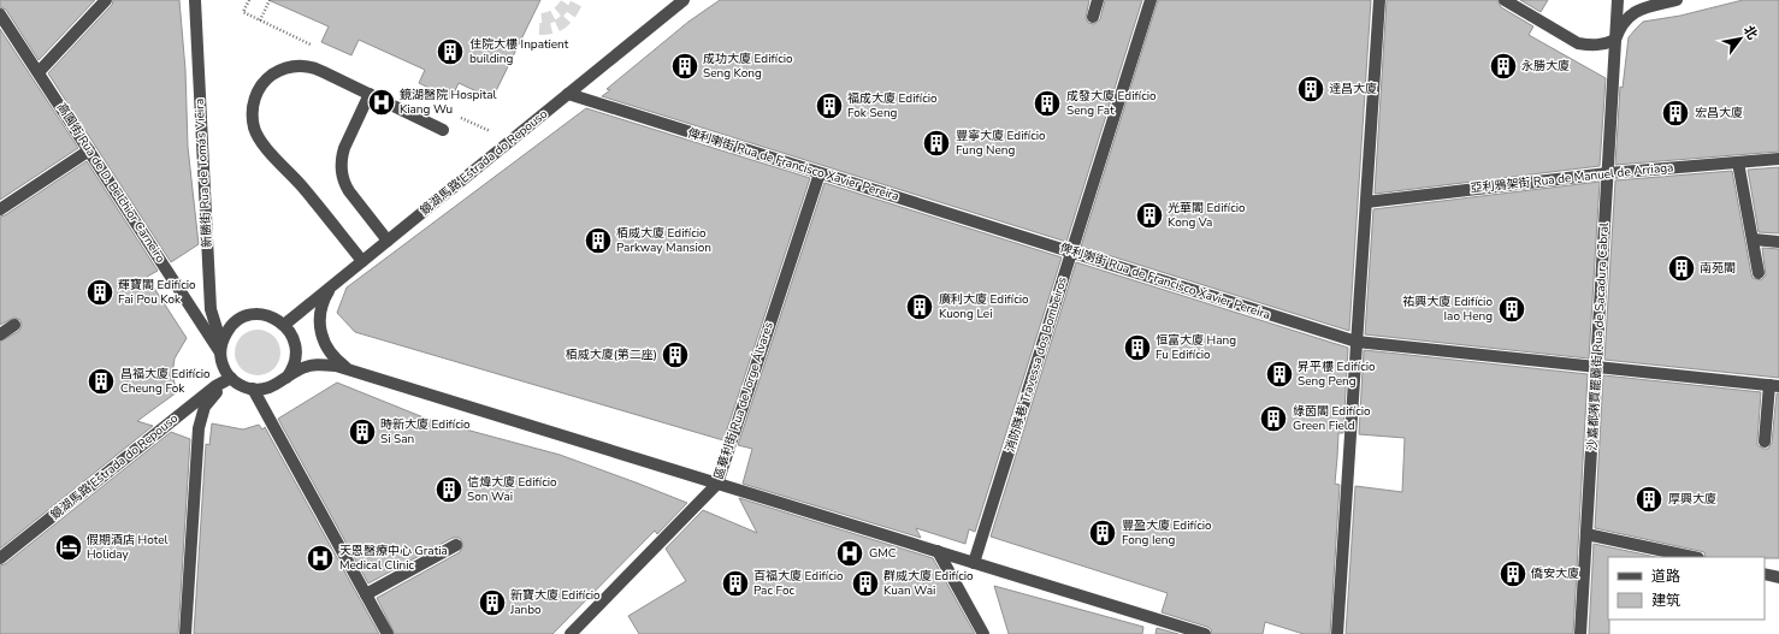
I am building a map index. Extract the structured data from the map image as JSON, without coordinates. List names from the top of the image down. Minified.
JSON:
{"streets":{"street":["鏡湖馬路 Estrada do Repouso","俾利喇街 Rua de Francisco Xavier Pereira","新勝街 Rua de Tomás Vieira","亞利鴉架街 Rua de Manuel de Arriaga","高園街 Rua de D. Belchior Carneiro","沙嘉都喇賈罷麗街 Rua de Sacadura Cabral","消防隊巷 Travessa dos Bombeiros","區華利街 Rua de Jorge Álvares"]},"crossings":[["鏡湖馬路 Estrada do Repouso","俾利喇街 Rua de Francisco Xavier Pereira"],["鏡湖馬路 Estrada do Repouso","新勝街 Rua de Tomás Vieira"],["鏡湖馬路 Estrada do Repouso","高園街 Rua de D. Belchior Carneiro"],["俾利喇街 Rua de Francisco Xavier Pereira","沙嘉都喇賈罷麗街 Rua de Sacadura Cabral"],["俾利喇街 Rua de Francisco Xavier Pereira","消防隊巷 Travessa dos Bombeiros"],["俾利喇街 Rua de Francisco Xavier Pereira","區華利街 Rua de Jorge Álvares"],["新勝街 Rua de Tomás Vieira","高園街 Rua de D. Belchior Carneiro"],["亞利鴉架街 Rua de Manuel de Arriaga","沙嘉都喇賈罷麗街 Rua de Sacadura Cabral"]],"places":{"building":["住院大樓 Inpatient building","成功大廈 Edifício Seng Kong","永勝大廈","達昌大廈","成發大廈 Edifício Seng Fat","福成大廈 Edifício Fok Seng","宏昌大廈","豐寧大廈 Edifício Fung Neng","光華閣 Edifício Kong Va","栢威大廈 Edifício Parkway Mansion","南苑閣","輝寶閣 Edifício Fai Pou Kok","廣利大廈 Edifício Kuong Lei","祐興大廈 Edifício Iao Heng","恒富大廈 Hang Fu Edifício","栢威大廈(第二座)","昇平樓 Edifício Seng Peng","昌福大廈 Edifício Cheung Fok","綠茵閣 Edifício Green Field","時新大廈 Edifício Si San","信煒大廈 Edifício Son Wai","厚興大廈","豐盈大廈 Edifício Fong Ieng","僑安大廈","百福大廈 Edifício Pac Foc","群威大廈 Edifício Kuan Wai","新寶大廈 Edifício Janbo"],"hospital":["鏡湖醫院 Hospital Kiang Wu","GMC","天恩醫療中心 Gratia Medical Clinic"],"hotel":["假期酒店 Hotel Holiday"]},"legend":["道路","建筑"],"north":"top right"}
